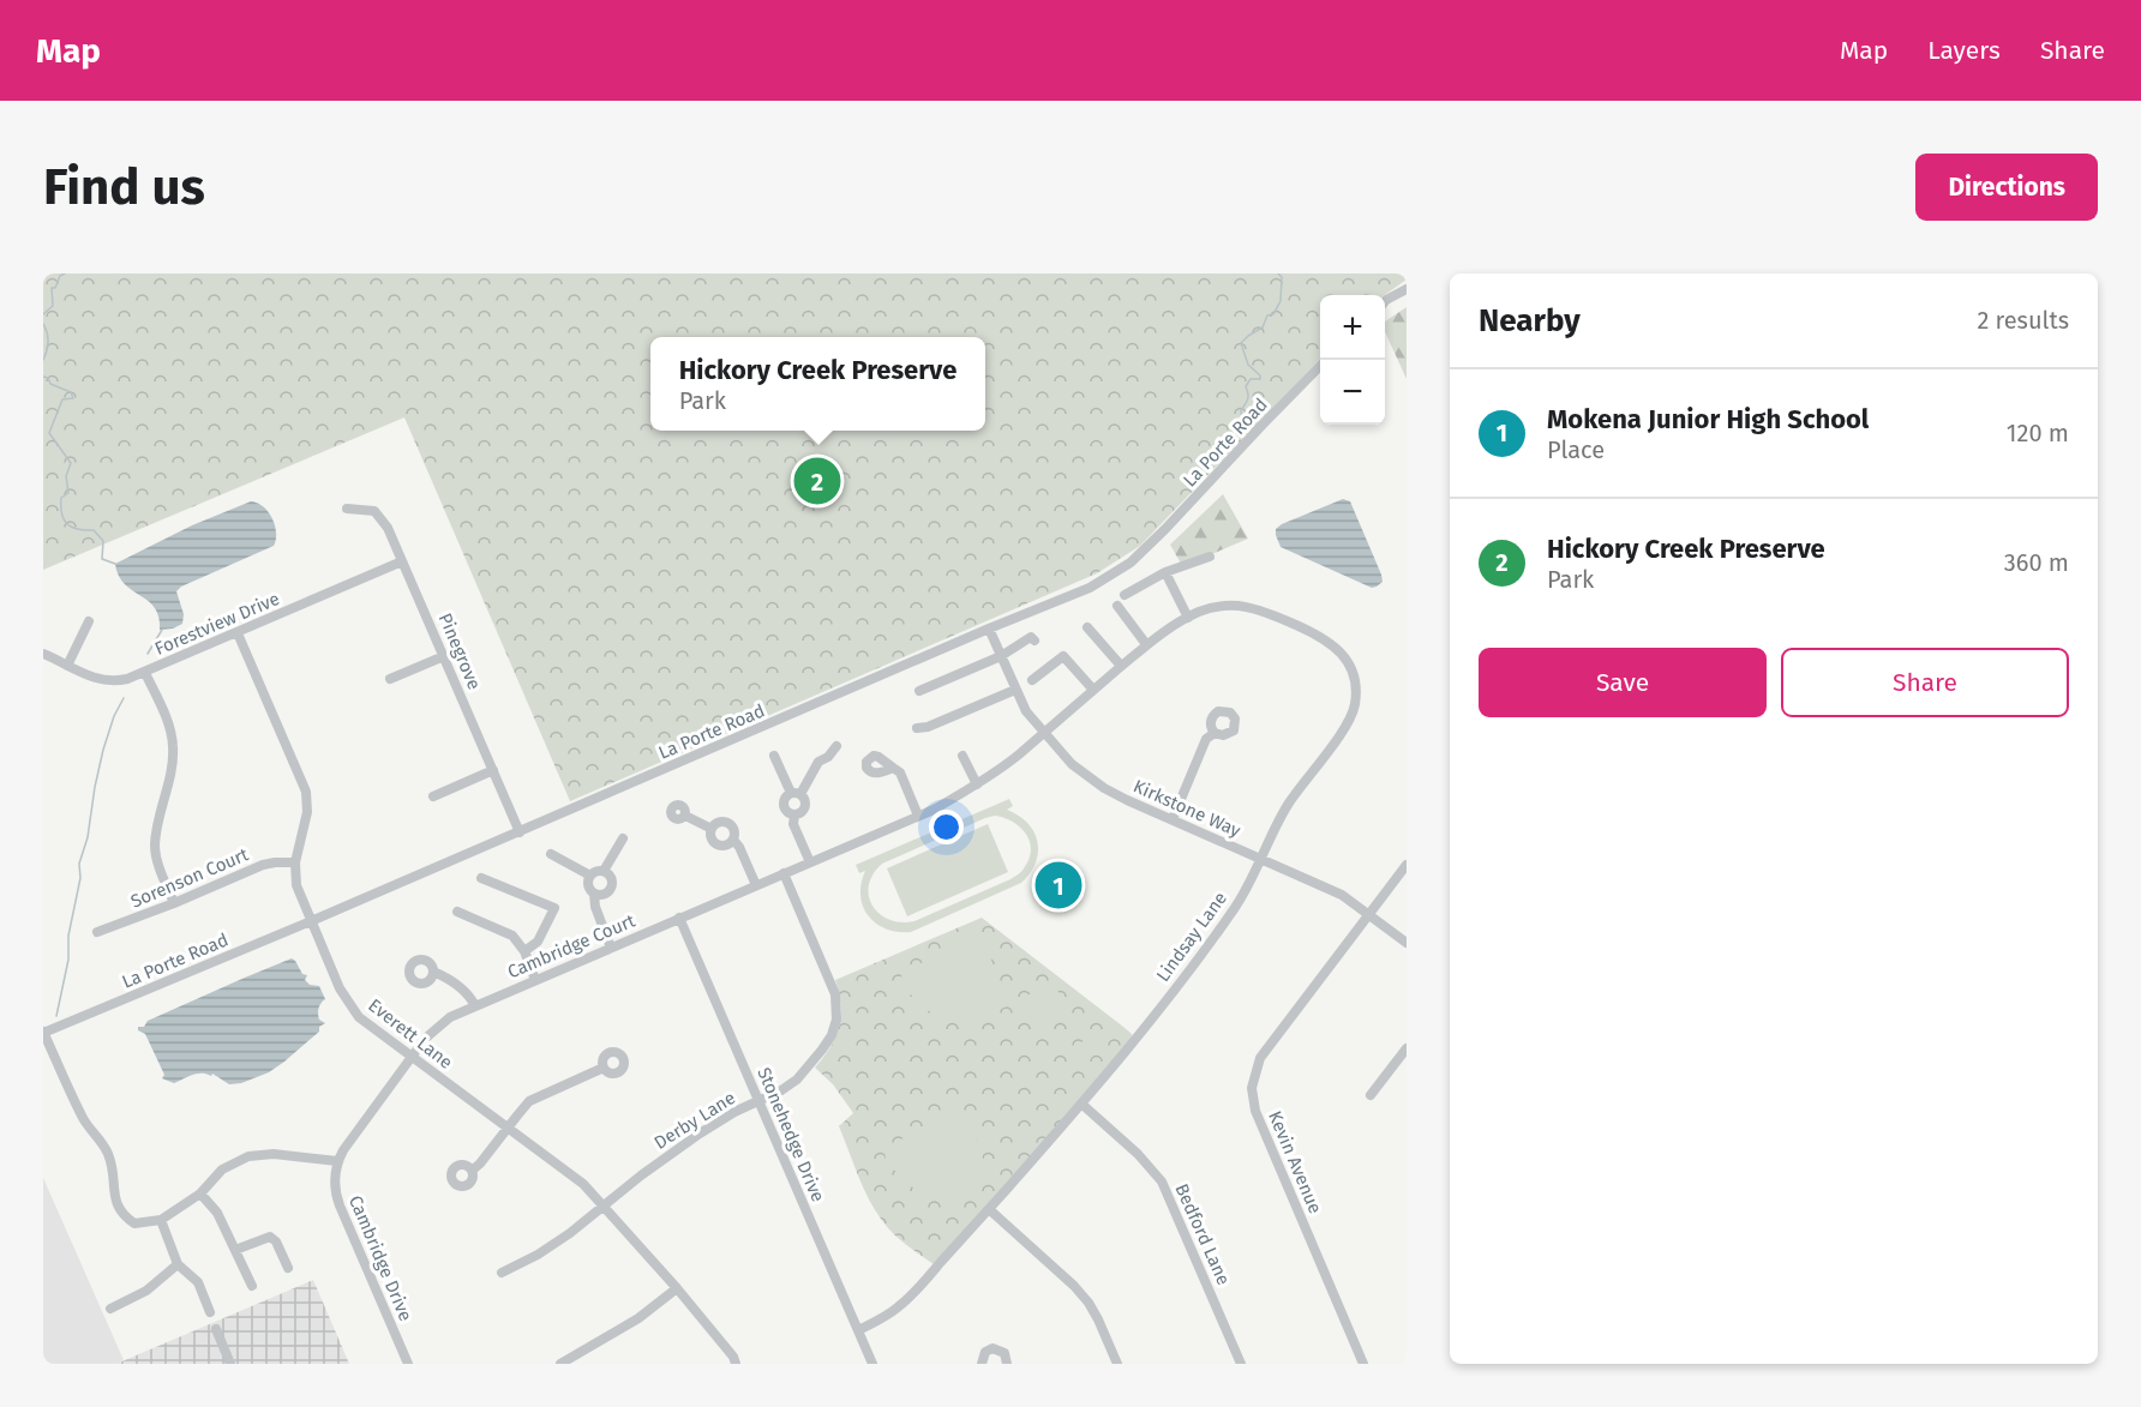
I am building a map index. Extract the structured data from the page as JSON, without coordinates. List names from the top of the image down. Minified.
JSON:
{"streets":{"street":["La Porte Road","Forestview Drive","Pinegrove","Kirkstone Way","Sorenson Court","Lindsay Lane","Cambridge Court","Everett Lane","Derby Lane","Stonehedge Drive","Kevin Avenue","Bedford Lane","Cambridge Drive"]},"crossings":[["La Porte Road","Pinegrove"],["La Porte Road","Kirkstone Way"],["La Porte Road","Everett Lane"],["Forestview Drive","Pinegrove"],["Forestview Drive","Everett Lane"],["Kirkstone Way","Lindsay Lane"],["Kirkstone Way","Cambridge Court"],["Kirkstone Way","Kevin Avenue"],["Sorenson Court","Everett Lane"],["Lindsay Lane","Cambridge Court"],["Lindsay Lane","Stonehedge Drive"],["Lindsay Lane","Bedford Lane"],["Cambridge Court","Everett Lane"],["Cambridge Court","Derby Lane"],["Cambridge Court","Stonehedge Drive"],["Everett Lane","Derby Lane"],["Derby Lane","Stonehedge Drive"]],"page":{"header":"Map","nav":["Map","Layers","Share"],"buttons":["Directions",["Save","Share"]],"title":"Find us","heading":["Nearby","2 results"],"map_buttons":["+","−"],"popup":["Hickory Creek Preserve","Park"],"list":[{"mark":"1","name":"Mokena Junior High School","note":"Place","value":"120 m"},{"mark":"2","name":"Hickory Creek Preserve","note":"Park","value":"360 m"}],"pins":["2","1"]}}
